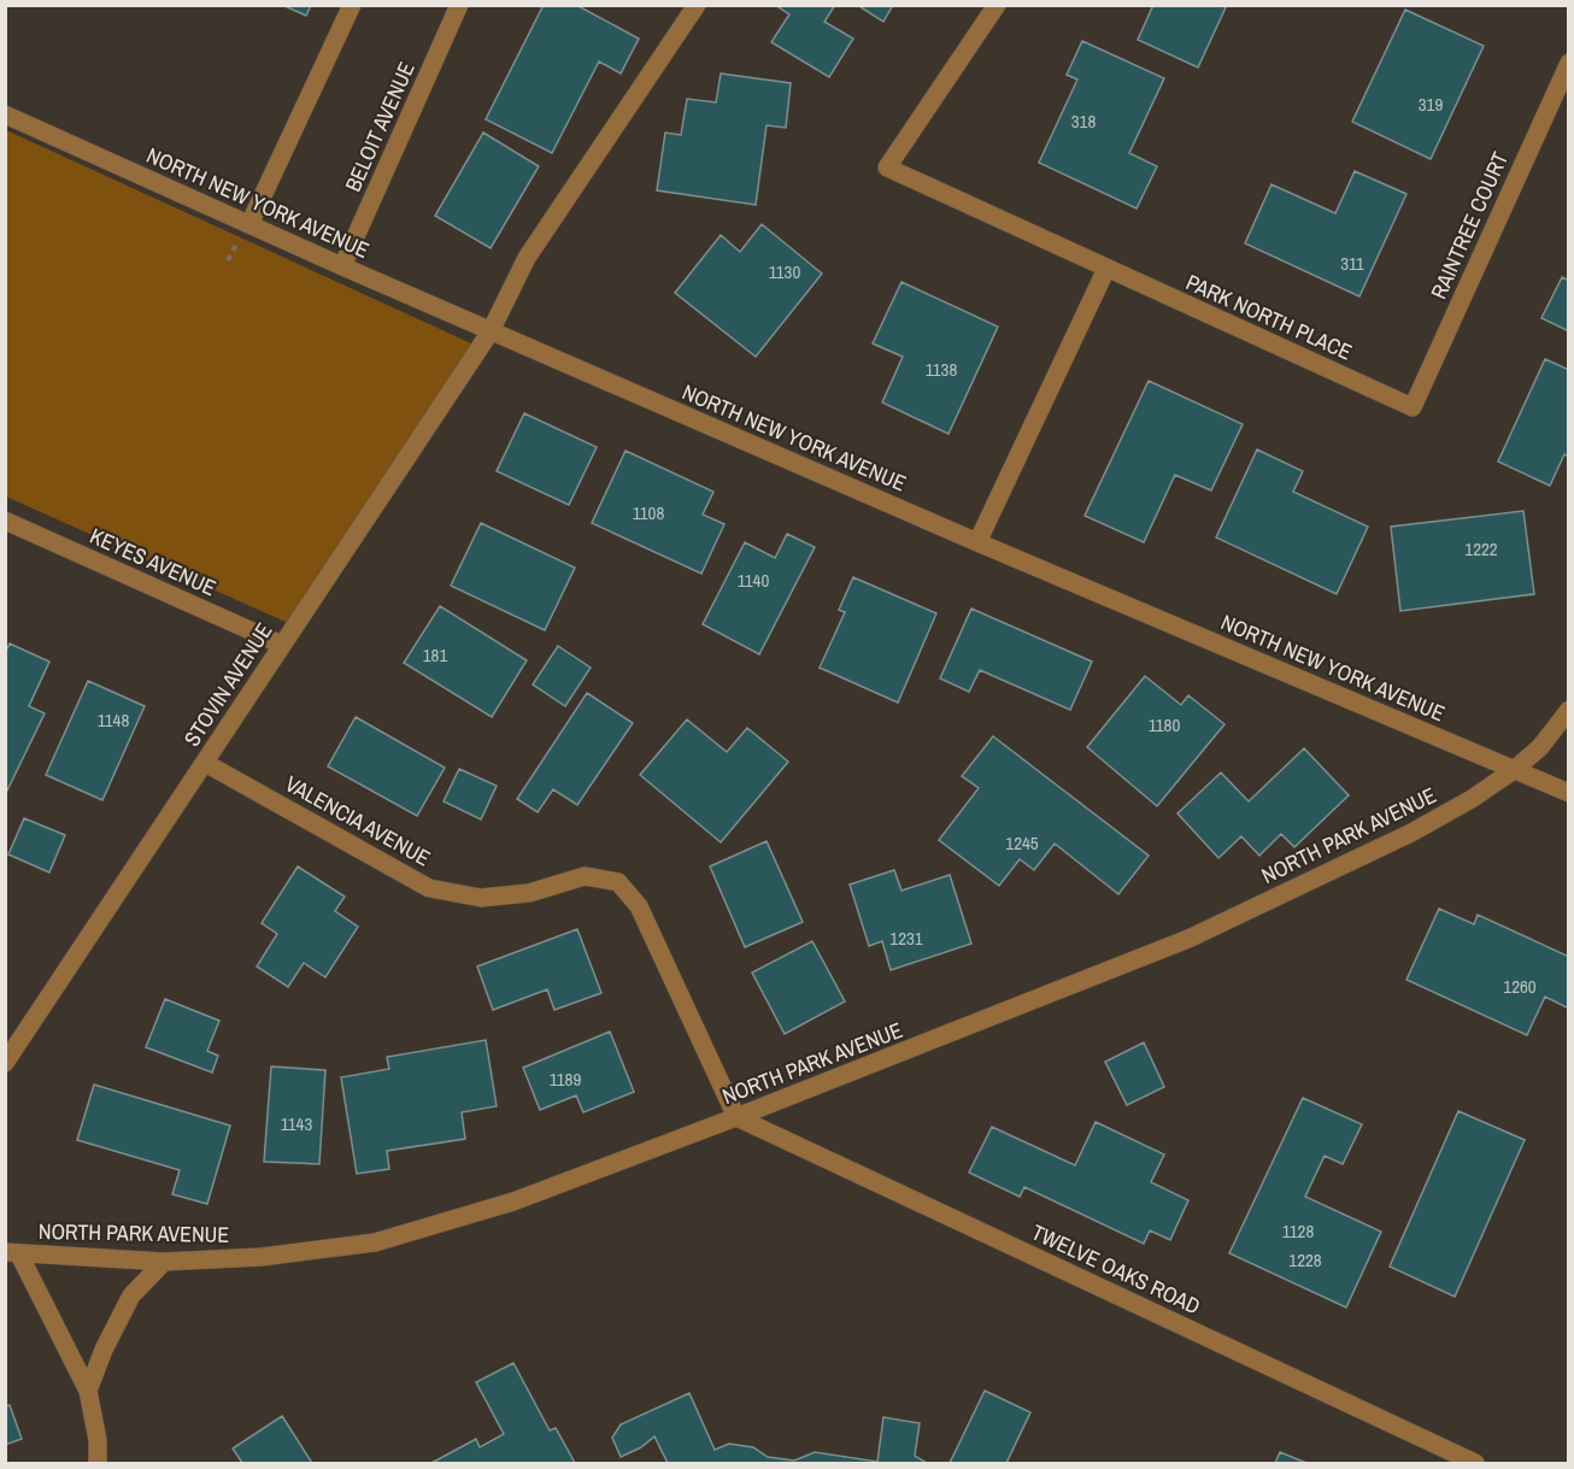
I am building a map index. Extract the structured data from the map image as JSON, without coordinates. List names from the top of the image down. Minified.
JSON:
{"streets":{"street":["BELOIT AVENUE","NORTH NEW YORK AVENUE","RAINTREE COURT","PARK NORTH PLACE","KEYES AVENUE","STOVIN AVENUE","VALENCIA AVENUE","NORTH PARK AVENUE","TWELVE OAKS ROAD"]},"crossings":[["BELOIT AVENUE","NORTH NEW YORK AVENUE"],["NORTH NEW YORK AVENUE","STOVIN AVENUE"],["NORTH NEW YORK AVENUE","NORTH PARK AVENUE"],["RAINTREE COURT","PARK NORTH PLACE"],["KEYES AVENUE","STOVIN AVENUE"],["STOVIN AVENUE","VALENCIA AVENUE"],["VALENCIA AVENUE","NORTH PARK AVENUE"],["VALENCIA AVENUE","TWELVE OAKS ROAD"],["NORTH PARK AVENUE","TWELVE OAKS ROAD"]],"house_numbers":["319","318","311","1130","1138","1108","1222","1140","181","1148","1180","1245","1231","1260","1189","1143","1128","1228"]}
